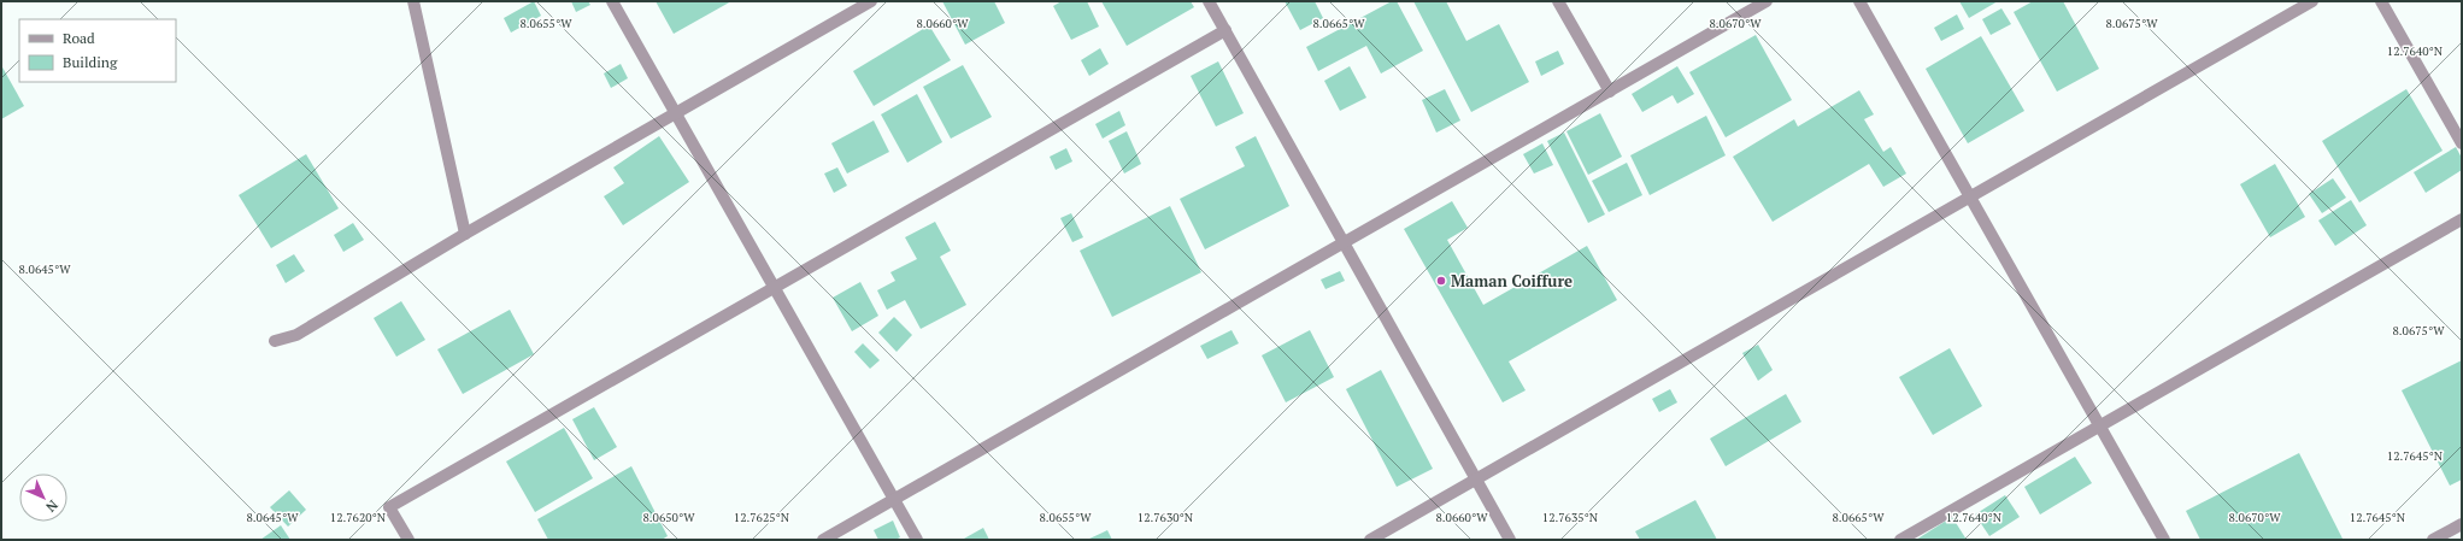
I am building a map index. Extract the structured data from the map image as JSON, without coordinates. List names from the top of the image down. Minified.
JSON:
{"places":["Maman Coiffure"],"legend":["Road","Building"],"north":"bottom right","coordinates":["8.0655°W","8.0660°W","8.0665°W","8.0670°W","8.0675°W","12.7640°N","8.0645°W","12.7645°N","12.7620°N","8.0650°W","12.7625°N","12.7630°N","12.7635°N"]}
